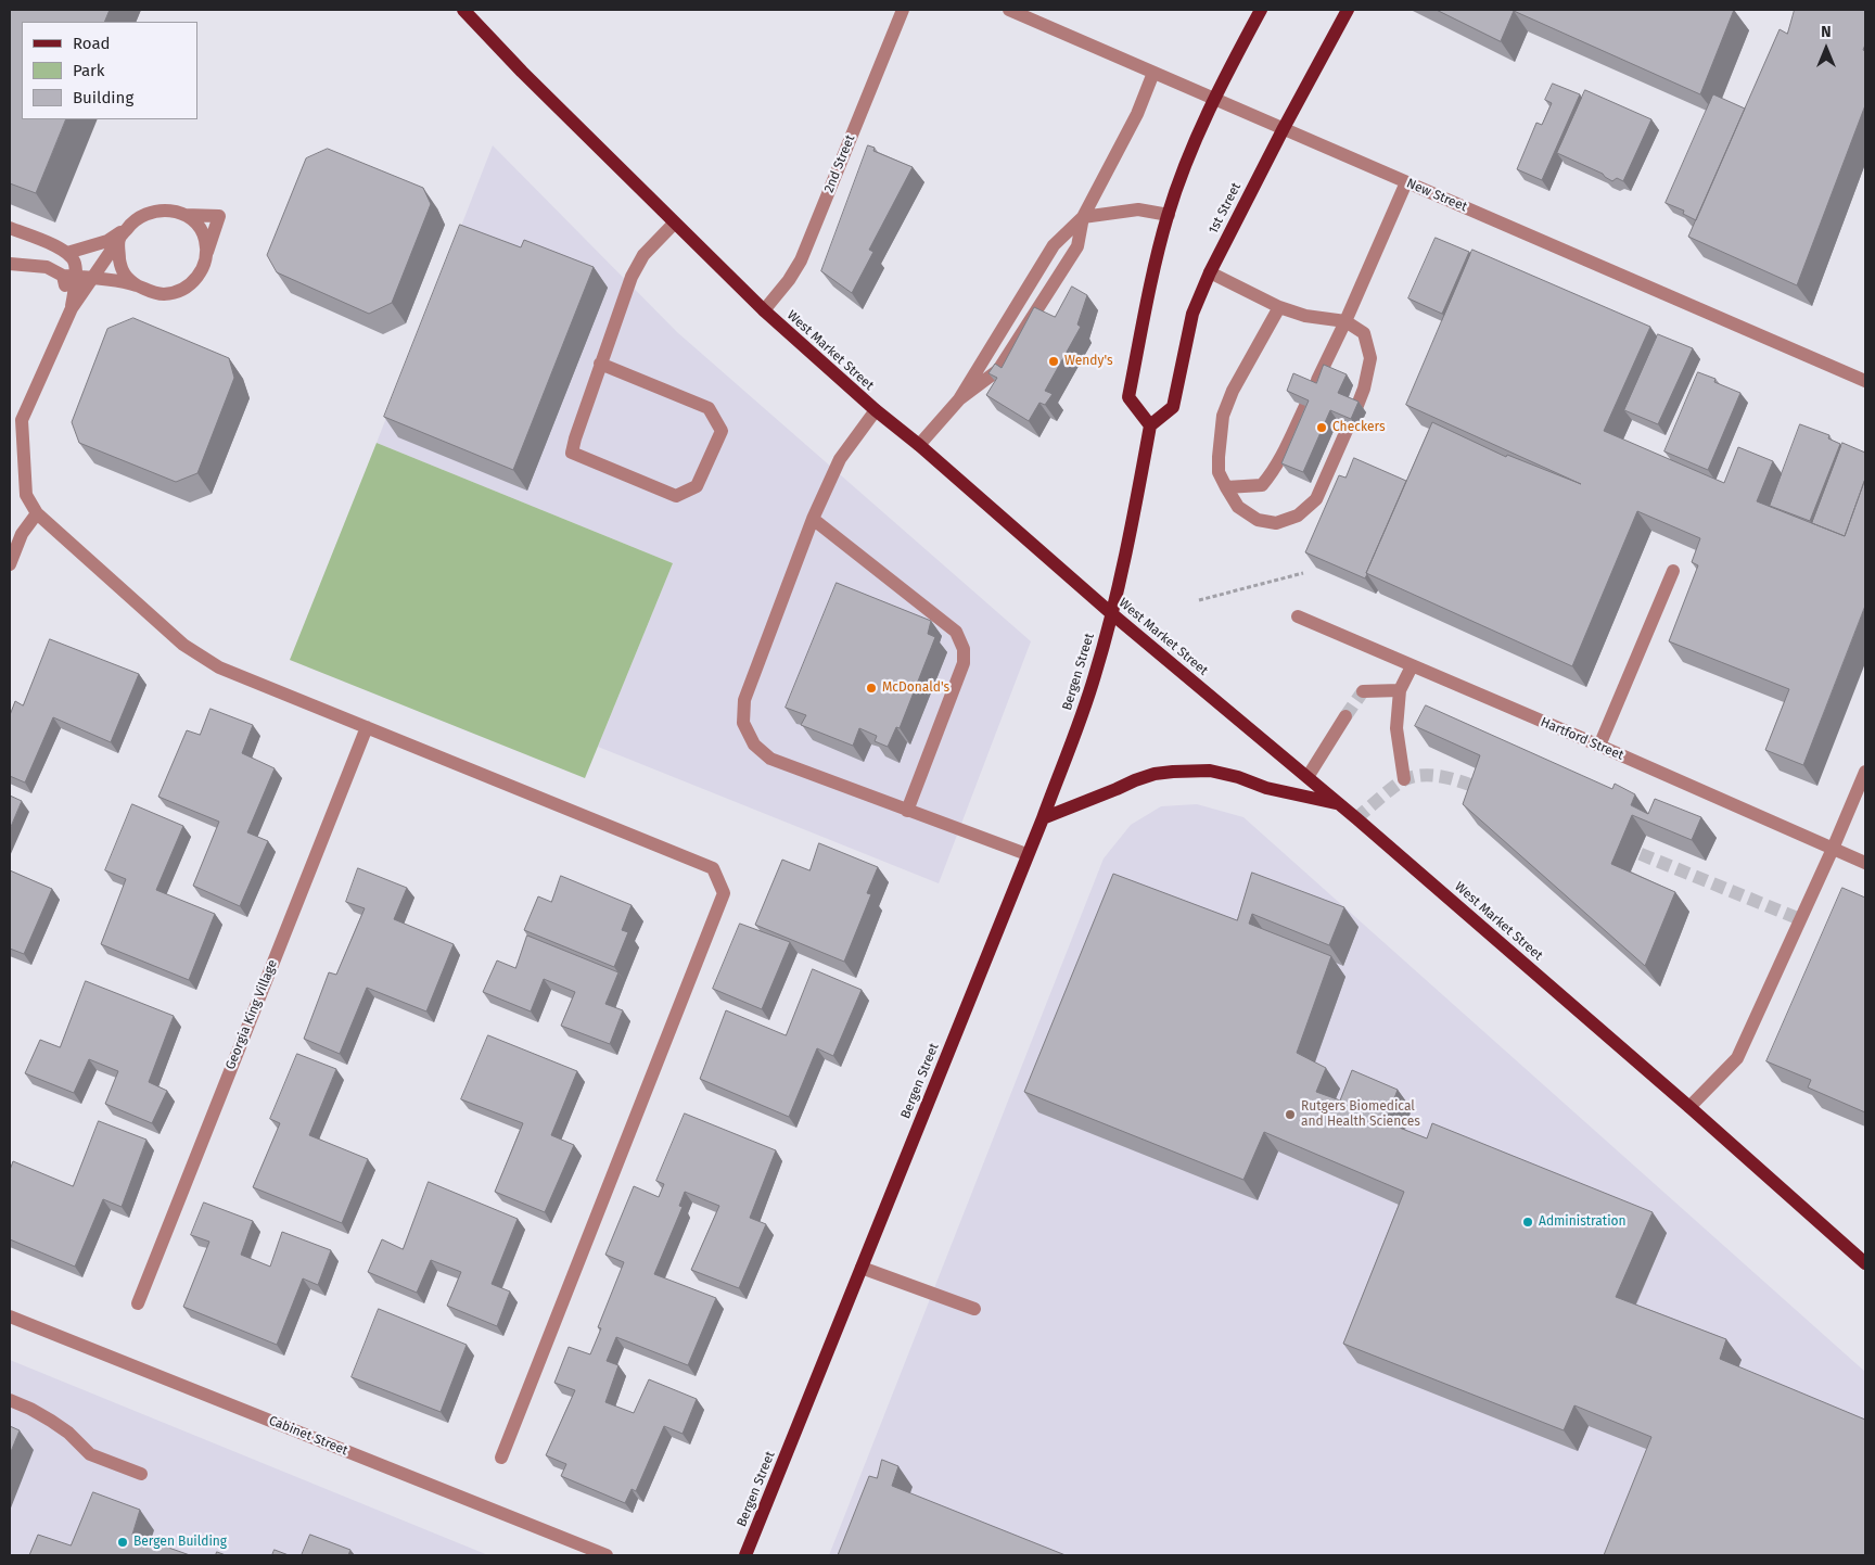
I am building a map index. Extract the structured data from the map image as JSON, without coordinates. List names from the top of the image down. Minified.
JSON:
{"streets":{"main road":["1st Street","West Market Street","Bergen Street"],"street":["2nd Street","New Street","Hartford Street","Georgia King Village","Cabinet Street"]},"crossings":[["2nd Street","West Market Street"],["New Street","1st Street"],["West Market Street","Bergen Street"]],"places":["Wendy's","Checkers","McDonald's","Rutgers Biomedical and Health Sciences","Administration","Bergen Building"],"legend":["Road","Park","Building"],"north":"top"}
